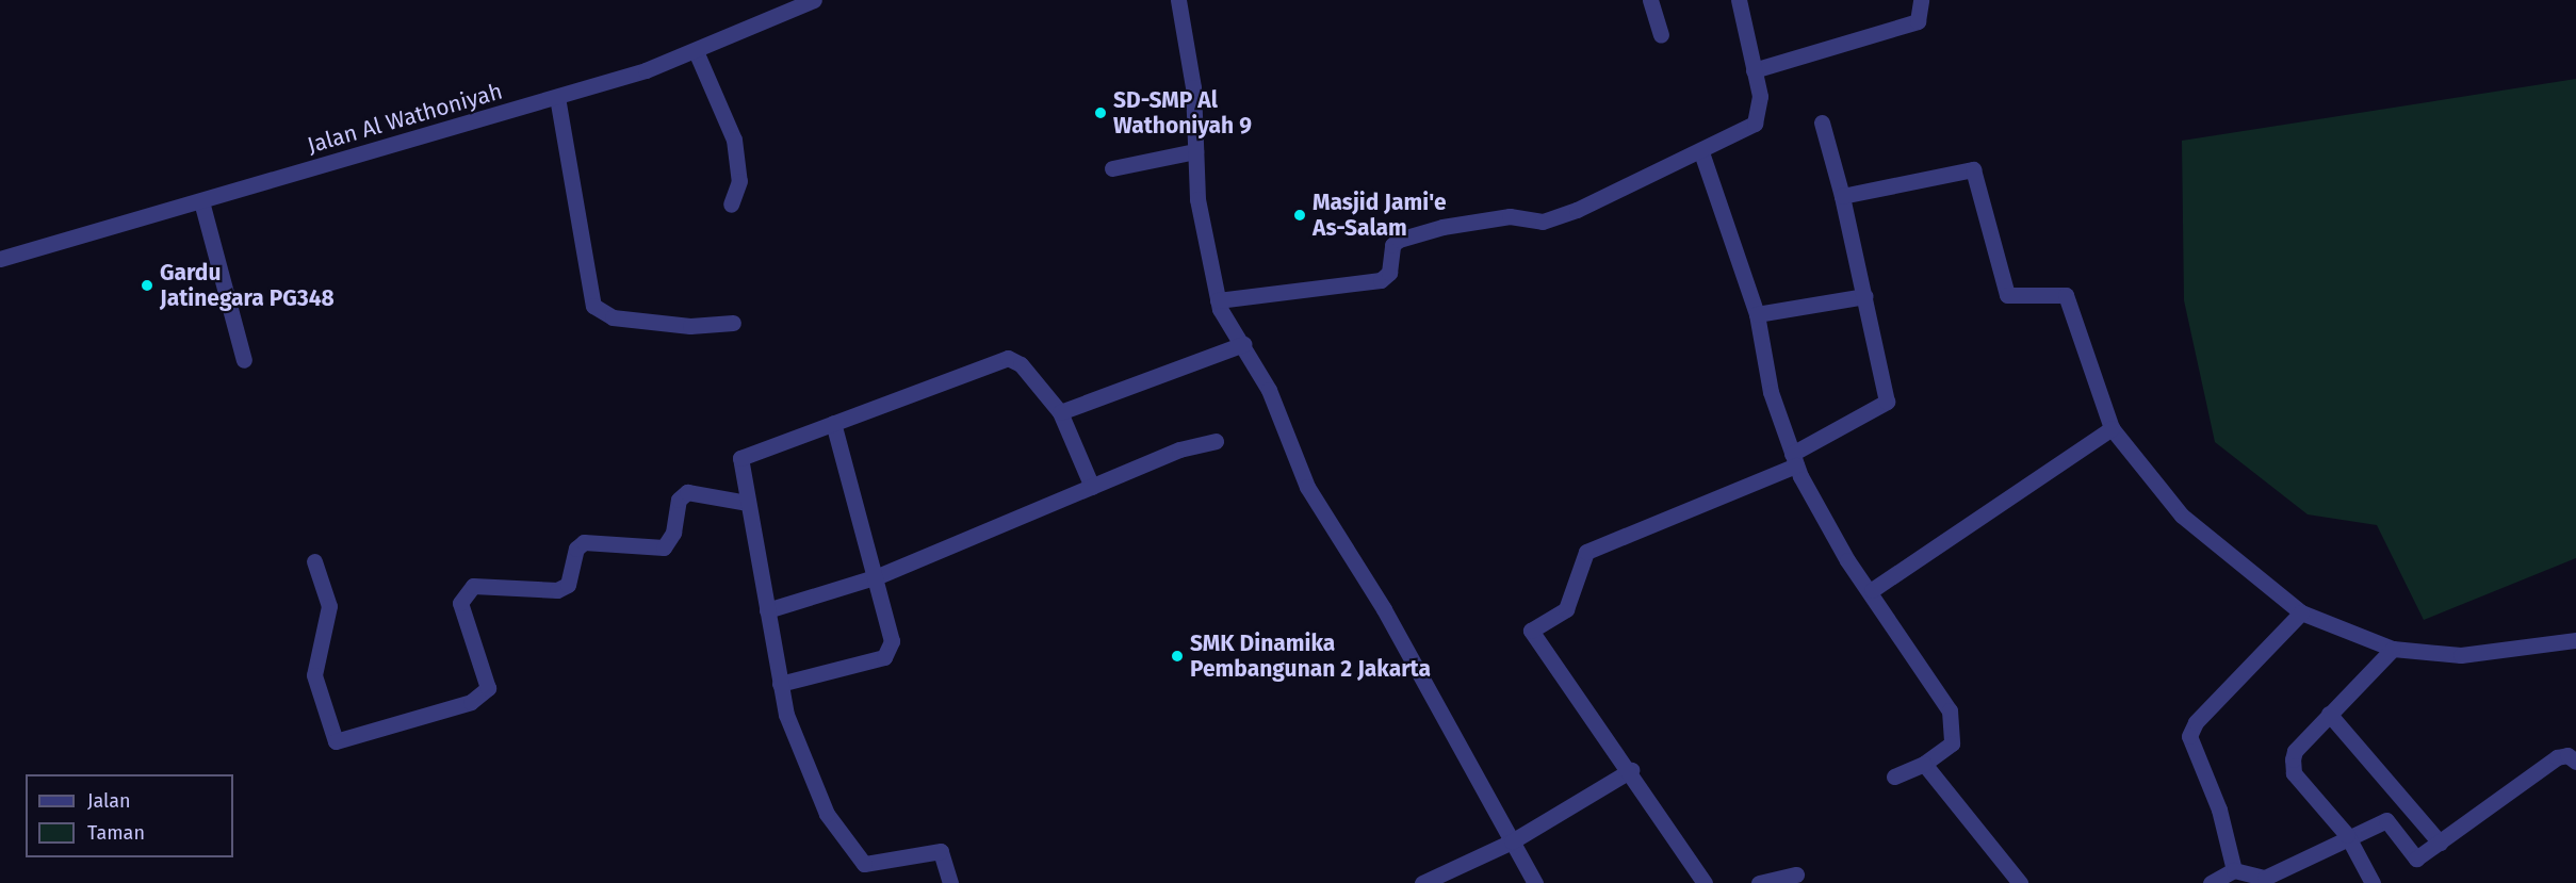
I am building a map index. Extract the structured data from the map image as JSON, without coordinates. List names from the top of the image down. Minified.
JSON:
{"streets":{"street":["Jalan Al Wathoniyah"]},"places":["SD-SMP Al Wathoniyah 9","Masjid Jami'e As-Salam","Gardu Jatinegara PG348","SMK Dinamika Pembangunan 2 Jakarta"],"legend":["Jalan","Taman"]}
